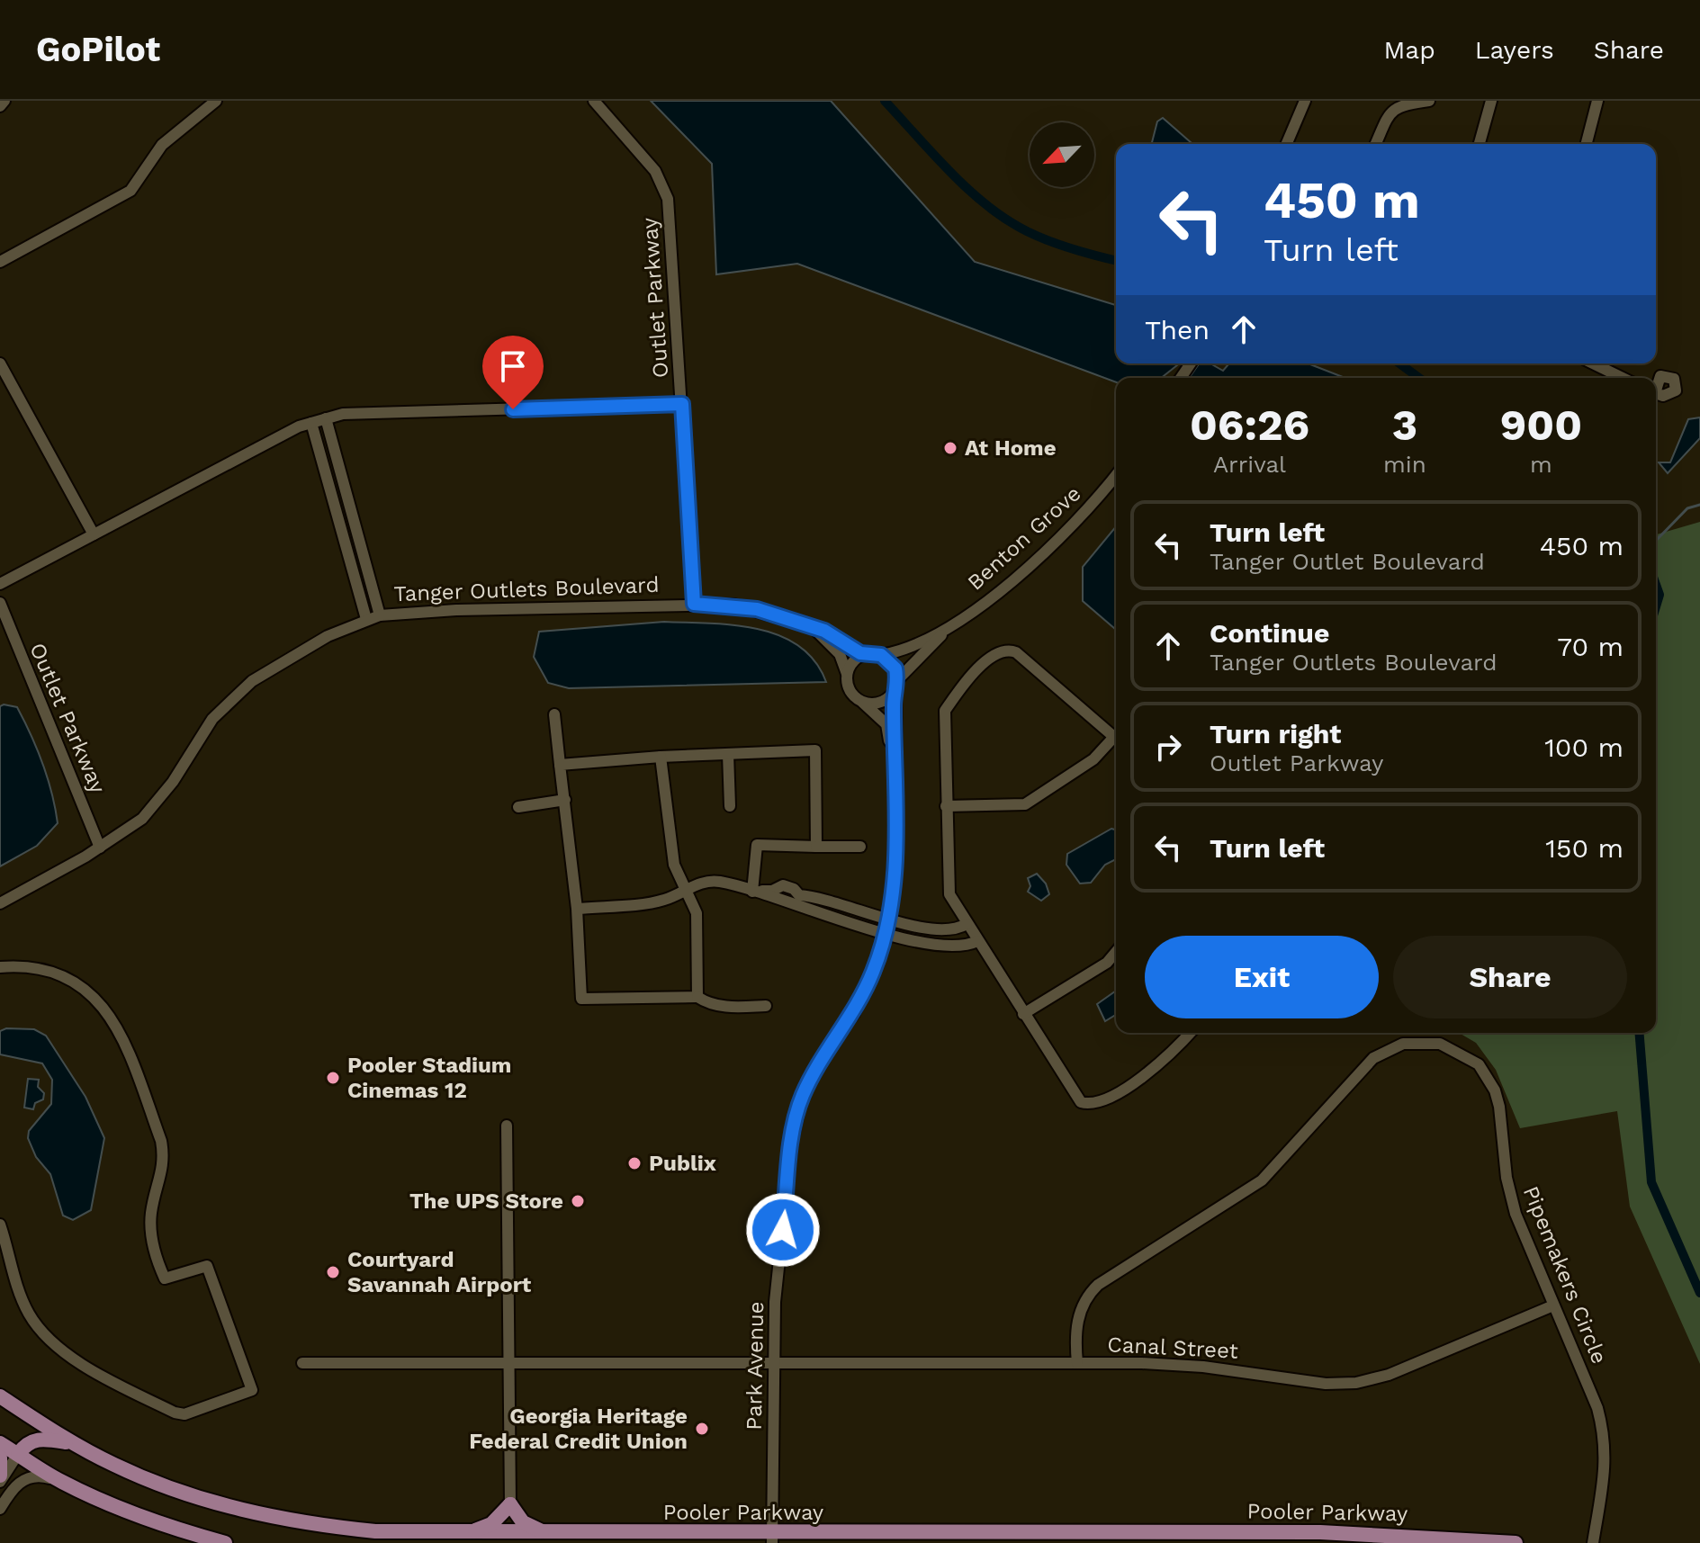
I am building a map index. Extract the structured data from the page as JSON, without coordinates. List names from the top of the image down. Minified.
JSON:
{"streets":{"main road":["Pooler Parkway"],"street":["Outlet Parkway","Benton Grove","Tanger Outlets Boulevard","Pipemakers Circle","Canal Street","Park Avenue"]},"crossings":[["Outlet Parkway","Tanger Outlets Boulevard"],["Benton Grove","Tanger Outlets Boulevard"],["Benton Grove","Park Avenue"],["Tanger Outlets Boulevard","Park Avenue"],["Pipemakers Circle","Canal Street"],["Canal Street","Park Avenue"],["Park Avenue","Pooler Parkway"]],"places":["At Home","Pooler Stadium Cinemas 12","Publix","The UPS Store","Courtyard Savannah Airport","Georgia Heritage Federal Credit Union"],"north":"bottom left","page":{"header":"GoPilot","nav":["Map","Layers","Share"],"turn":["450 m","Turn left"],"then":"Then","eta":["06:26","Arrival","3","min","900","m"],"list":[{"name":"Turn left","note":"Tanger Outlet Boulevard","value":"450 m"},{"name":"Continue","note":"Tanger Outlets Boulevard","value":"70 m"},{"name":"Turn right","note":"Outlet Parkway","value":"100 m"},{"name":"Turn left","value":"150 m"}],"buttons":["Exit","Share"]}}
